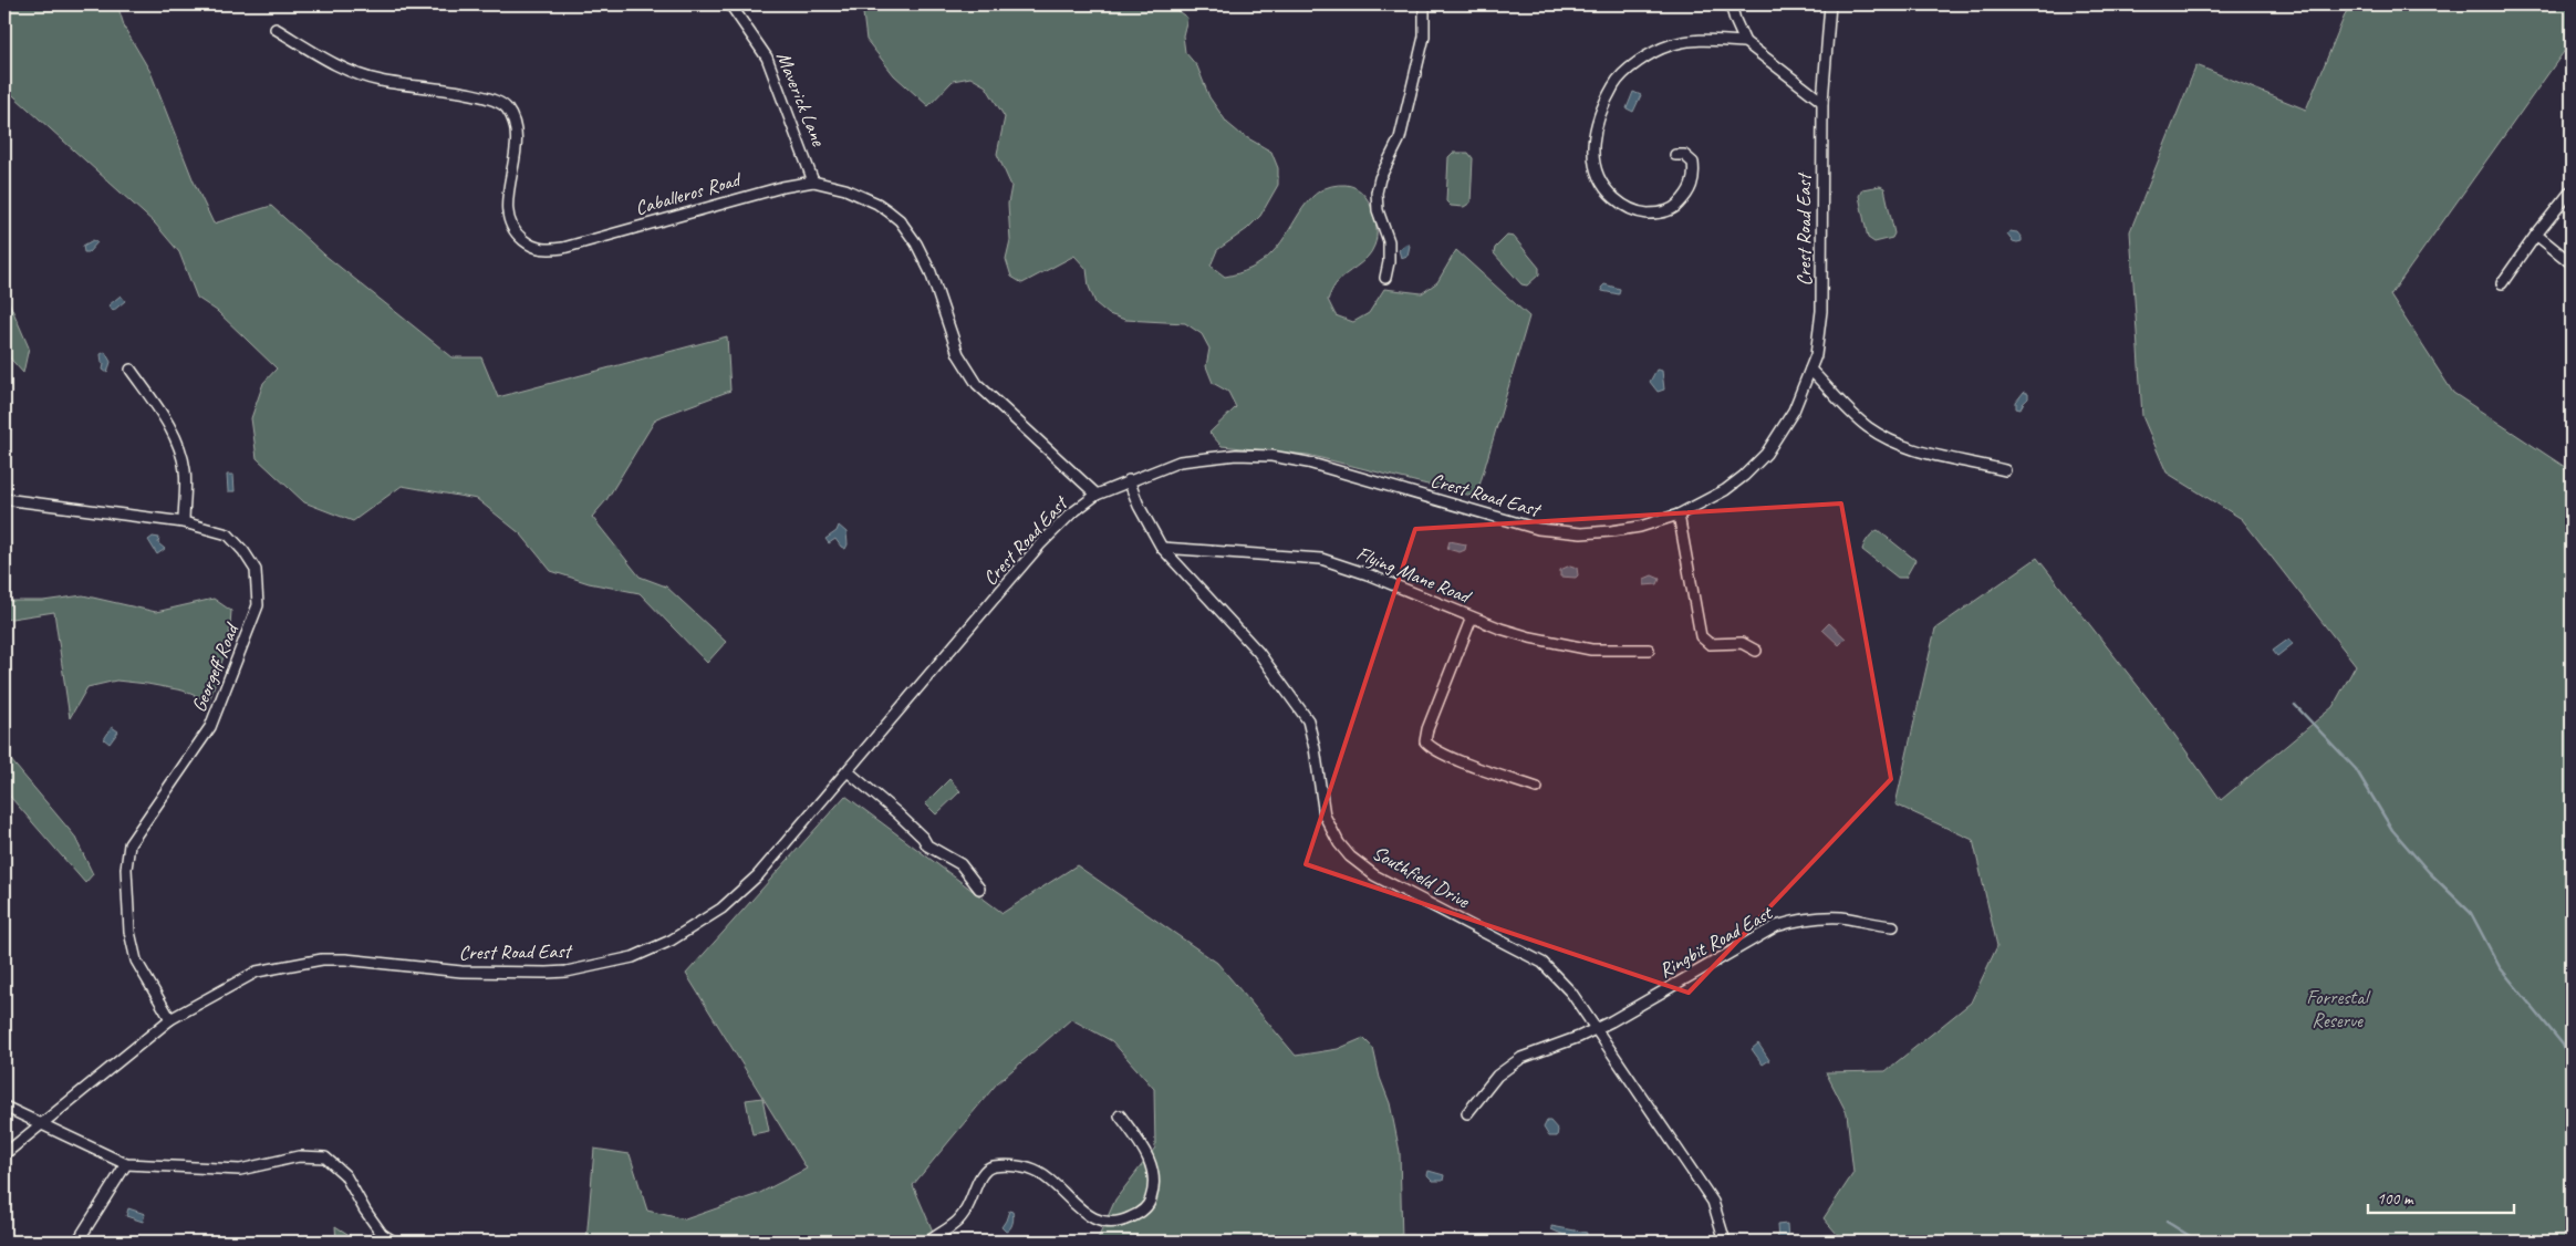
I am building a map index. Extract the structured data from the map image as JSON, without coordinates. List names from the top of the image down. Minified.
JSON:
{"streets":{"street":["Maverick Lane","Caballeros Road","Crest Road East","Flying Mane Road","Georgeff Road","Southfield Drive","Ringbit Road East"]},"crossings":[["Maverick Lane","Caballeros Road"],["Caballeros Road","Crest Road East"],["Crest Road East","Georgeff Road"],["Crest Road East","Southfield Drive"],["Flying Mane Road","Southfield Drive"],["Southfield Drive","Ringbit Road East"]],"parks":["Forrestal Reserve"],"scale_bar":"100 m"}
